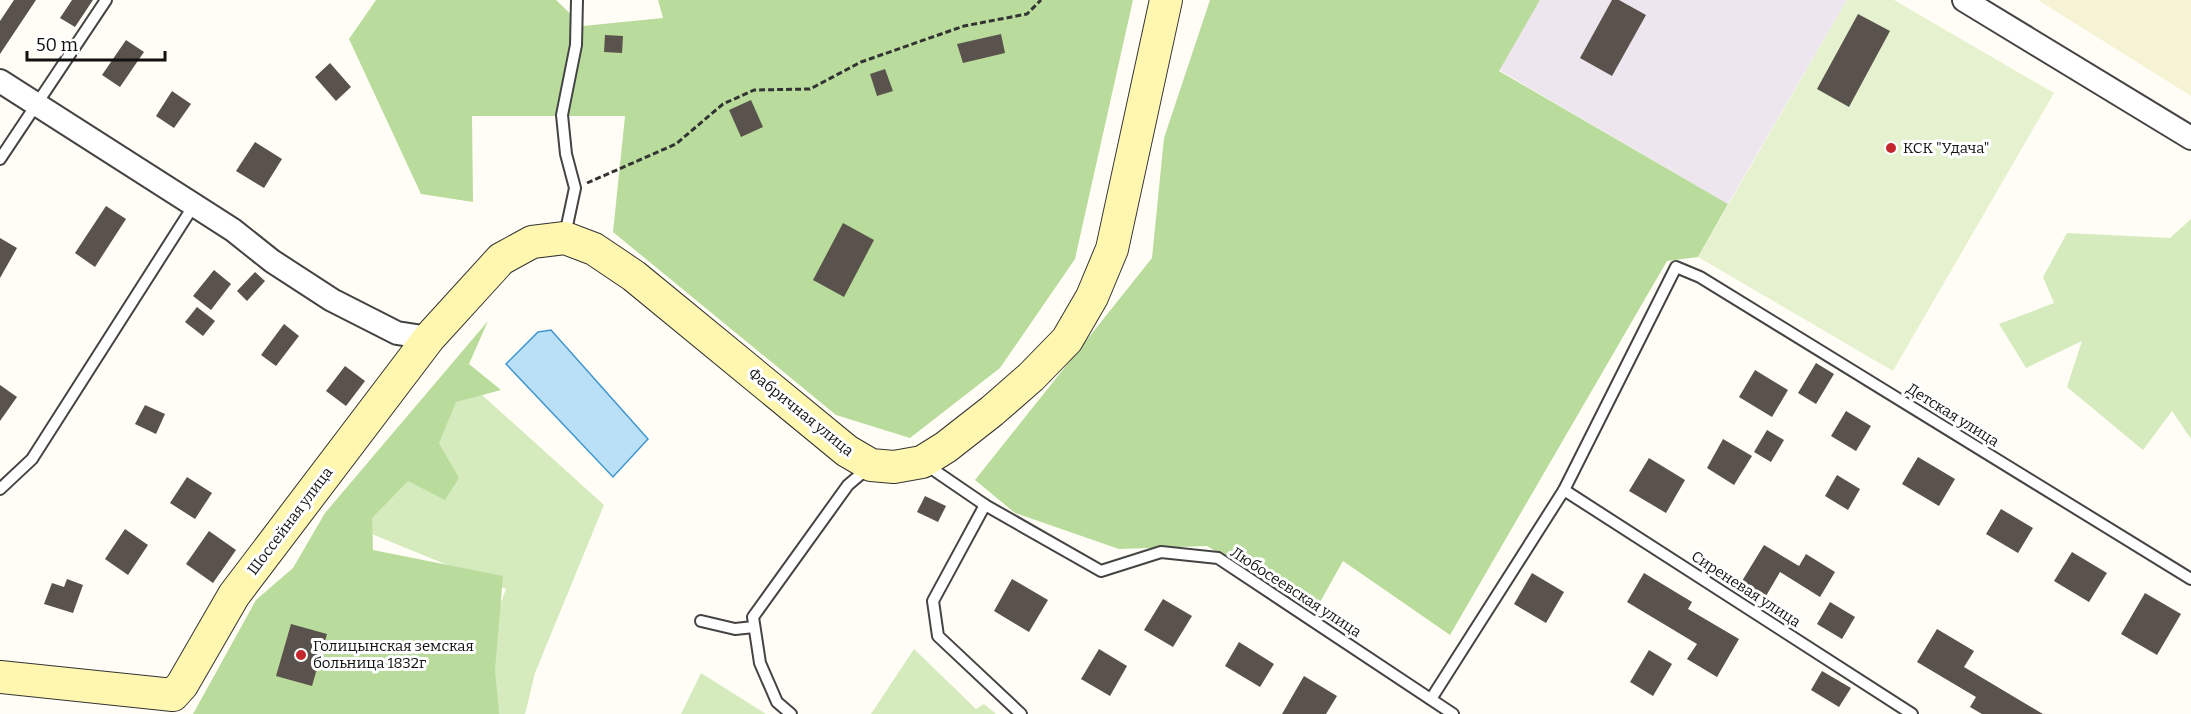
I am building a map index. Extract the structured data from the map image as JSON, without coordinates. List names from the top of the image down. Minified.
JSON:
{"streets":{"street":["Фабричная улица","Шоссейная улица"],"lane":["Детская улица","Сиреневая улица","Любосеевская улица"]},"crossings":[["Фабричная улица","Шоссейная улица"],["Фабричная улица","Любосеевская улица"],["Детская улица","Сиреневая улица"]],"places":["КСК \"Удача\"","Голицынская земская больница 1832г"],"scale_bar":"50 m"}
